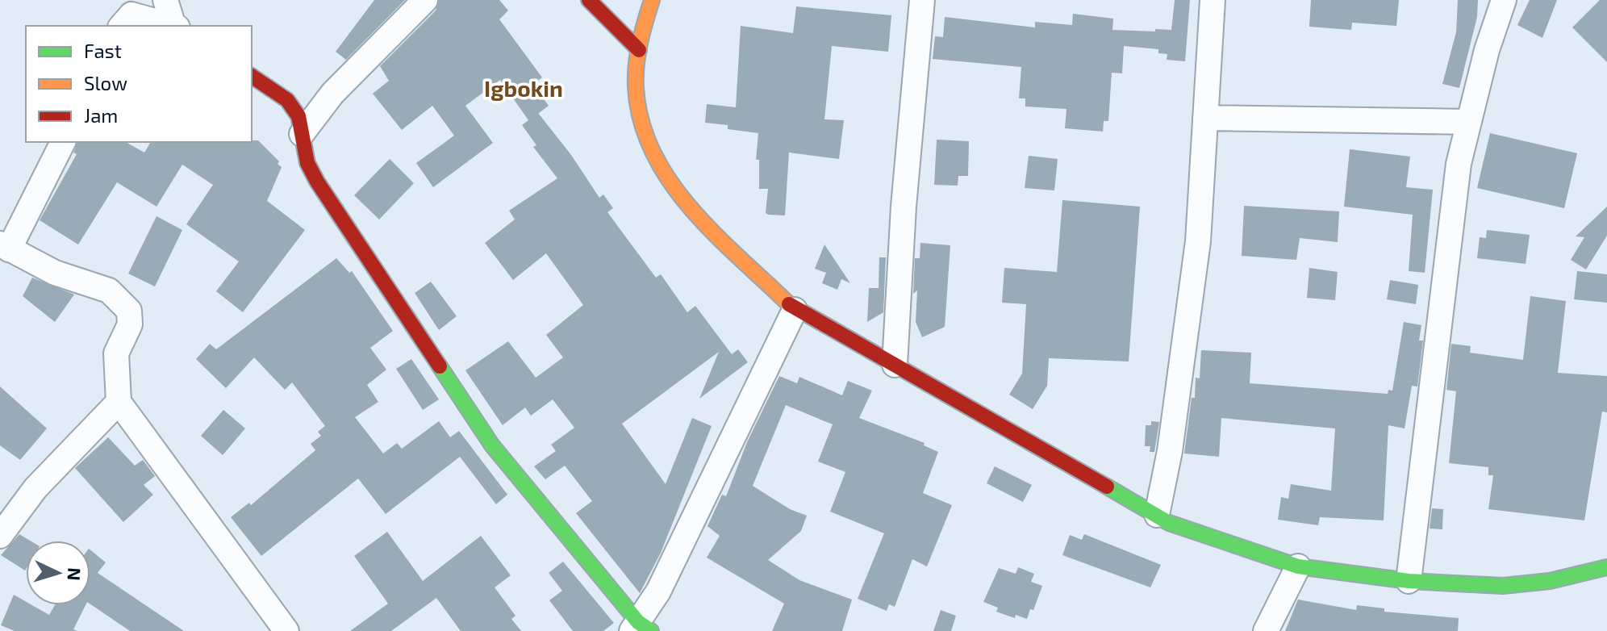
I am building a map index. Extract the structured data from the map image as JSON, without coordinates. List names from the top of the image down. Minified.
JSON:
{"districts":["Igbokin"],"legend":["Fast","Slow","Jam"],"north":"right"}
